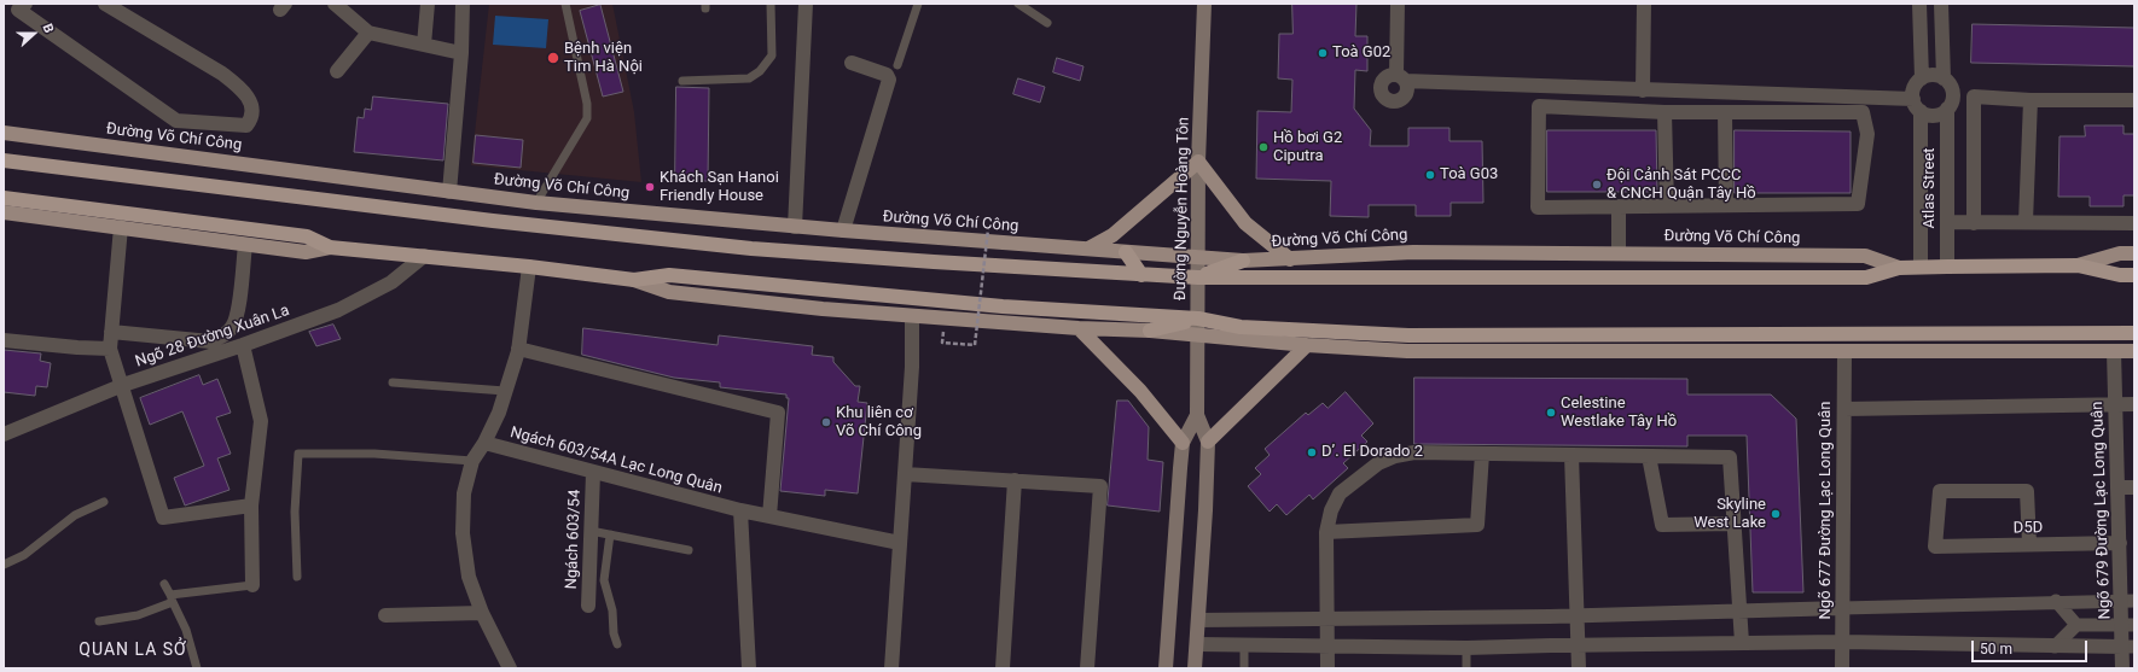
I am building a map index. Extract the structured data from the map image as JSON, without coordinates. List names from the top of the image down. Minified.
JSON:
{"streets":{"highway":["Đường Võ Chí Công"],"main road":["Đường Nguyễn Hoàng Tôn"],"street":["Atlas Street","Ngõ 28 Đường Xuân La","Ngách 603/54A Lạc Long Quân","Ngõ 677 Đường Lạc Long Quân","Ngõ 679 Đường Lạc Long Quân","D5D","Ngách 603/54"]},"crossings":[["Đường Võ Chí Công","Atlas Street"],["Đường Võ Chí Công","Đường Nguyễn Hoàng Tôn"],["Ngách 603/54A Lạc Long Quân","Ngách 603/54"],["Ngõ 679 Đường Lạc Long Quân","D5D"]],"districts":["QUAN LA SỞ"],"places":["Toà G02","Bệnh viện Tim Hà Nội","Hồ bơi G2 Ciputra","Toà G03","Đội Cảnh Sát PCCC & CNCH Quận Tây Hồ","Khách Sạn Hanoi Friendly House","Celestine Westlake Tây Hồ","Khu liên cơ Võ Chí Công","D’. El Dorado 2","Skyline West Lake"],"scale_bar":"50 m","north":"right"}
